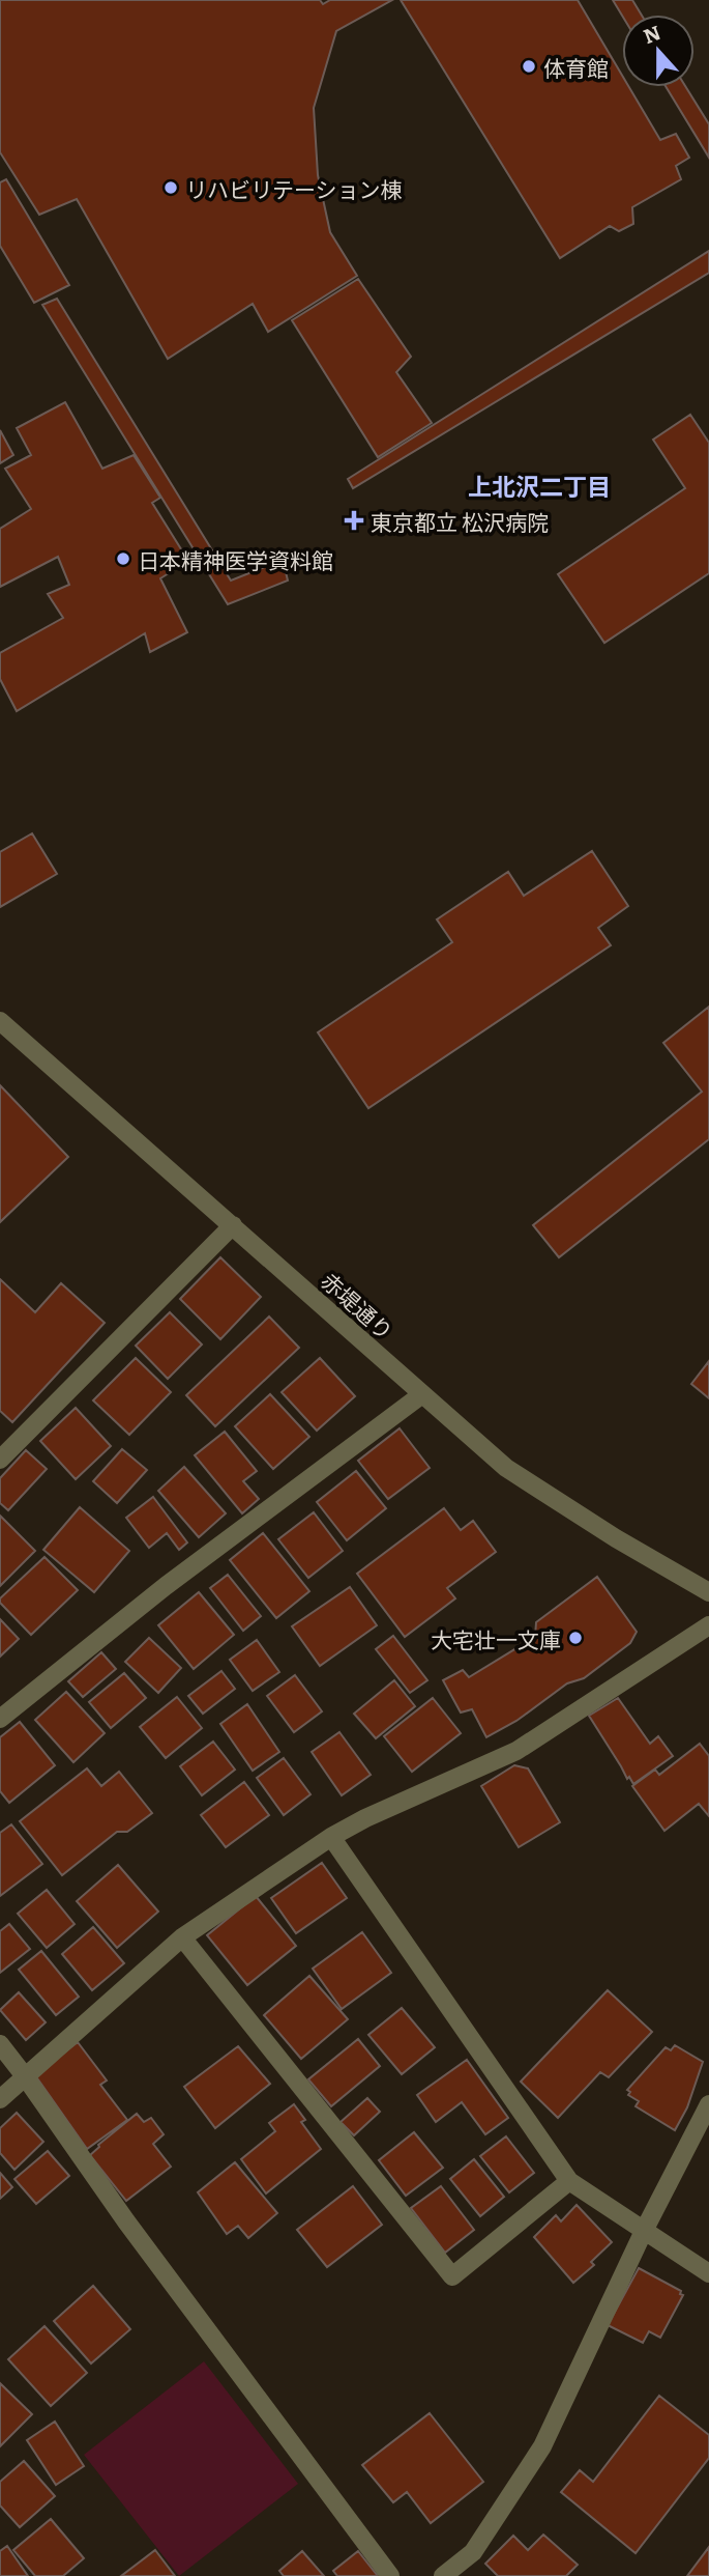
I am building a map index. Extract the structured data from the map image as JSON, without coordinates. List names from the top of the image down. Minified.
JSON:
{"streets":{"street":["赤堤通り"]},"districts":["上北沢二丁目"],"places":{"other":["体育館","リハビリテーション棟","日本精神医学資料館","大宅壮一文庫"],"health":["東京都立 松沢病院"]},"north":"top"}
